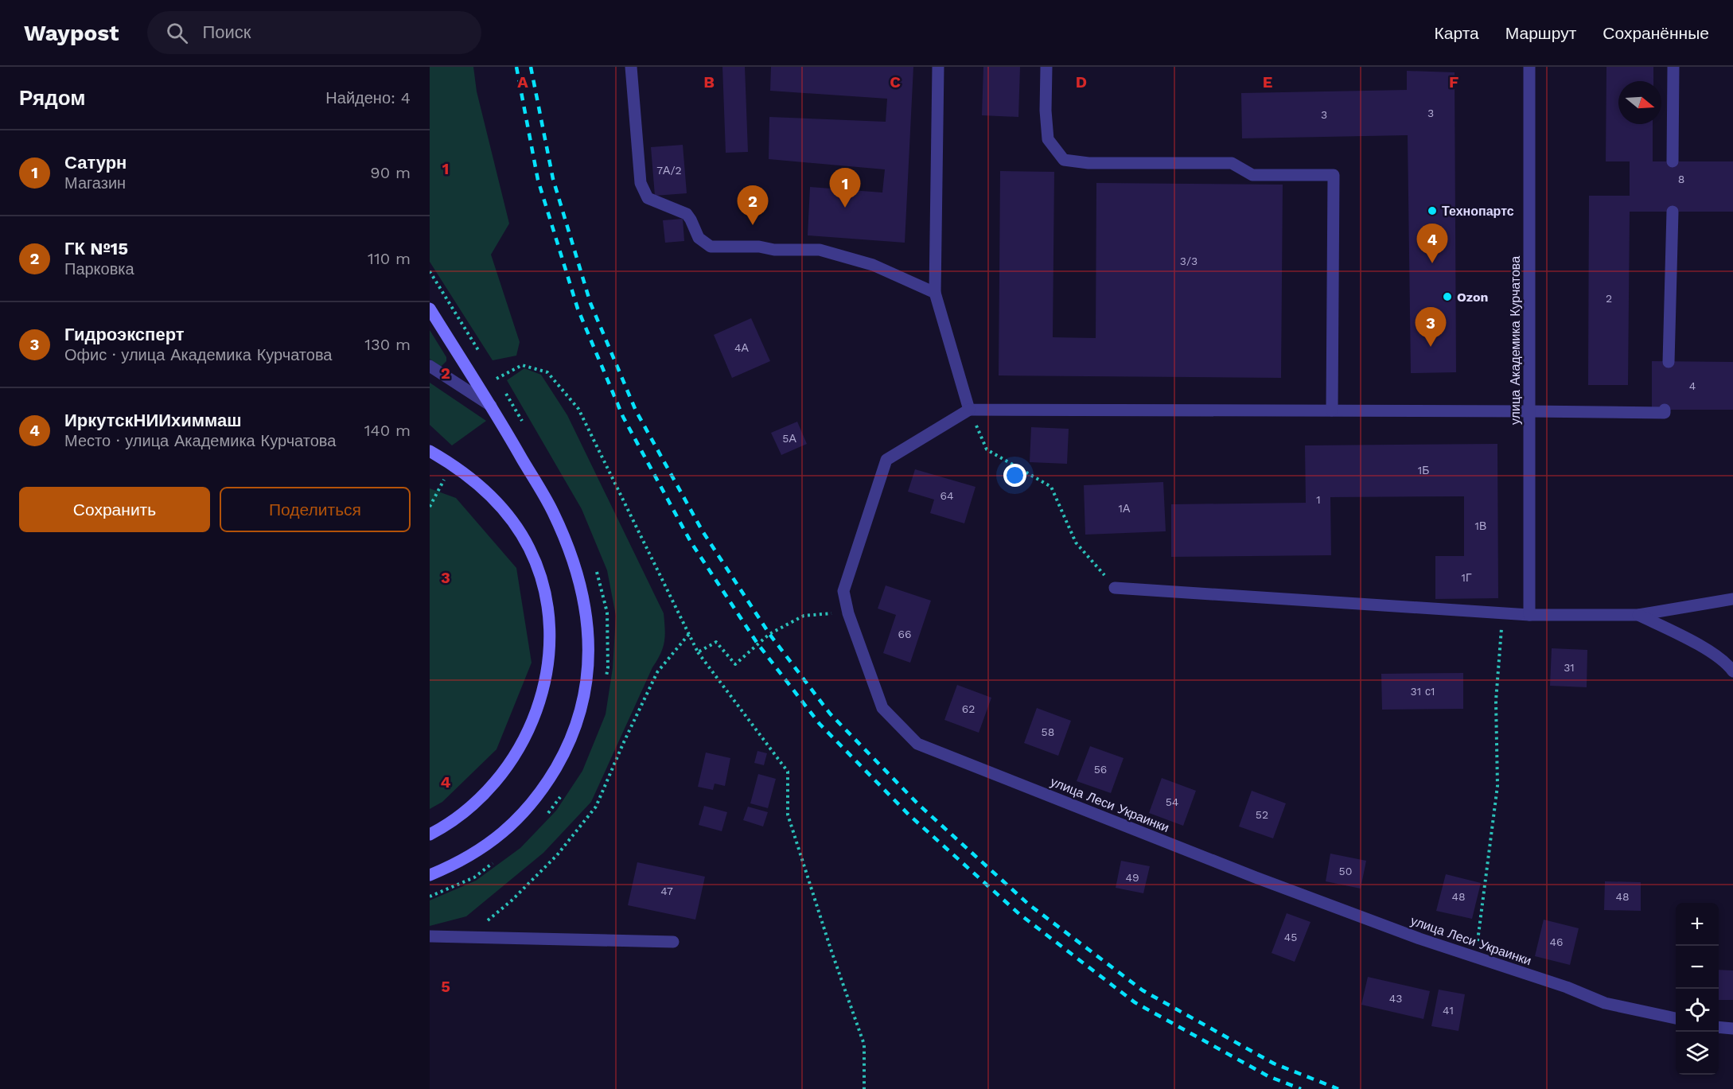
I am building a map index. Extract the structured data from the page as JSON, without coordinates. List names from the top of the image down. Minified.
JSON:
{"streets":{"street":["улица Академика Курчатова","улица Леси Украинки"]},"places":["Технопартс","Ozon"],"house_numbers":["3","3","7А/2","8","3/3","2","4А","4","5А","1Б","64","1","1А","1В","1Г","66","31","31 с1","62","58","56","54","52","50","49","47","48","48","45","46","43","41"],"north":"right","page":{"header":"Waypost","search":"Поиск","nav":["Карта","Маршрут","Сохранённые"],"heading":["Рядом","Найдено: 4"],"list":[{"mark":"1","name":"Сатурн","note":"Магазин","value":"90 m"},{"mark":"2","name":"ГК №15","note":"Парковка","value":"110 m"},{"mark":"3","name":"Гидроэксперт","note":"Офис · улица Академика Курчатова","value":"130 m"},{"mark":"4","name":"ИркутскНИИхиммаш","note":"Место · улица Академика Курчатова","value":"140 m"}],"pins":["1","2","4","3"],"buttons":["Сохранить","Поделиться"],"map_buttons":["+","−"]},"grid":{"columns":["A","B","C","D","E","F"],"rows":["1","2","3","4","5"]}}
